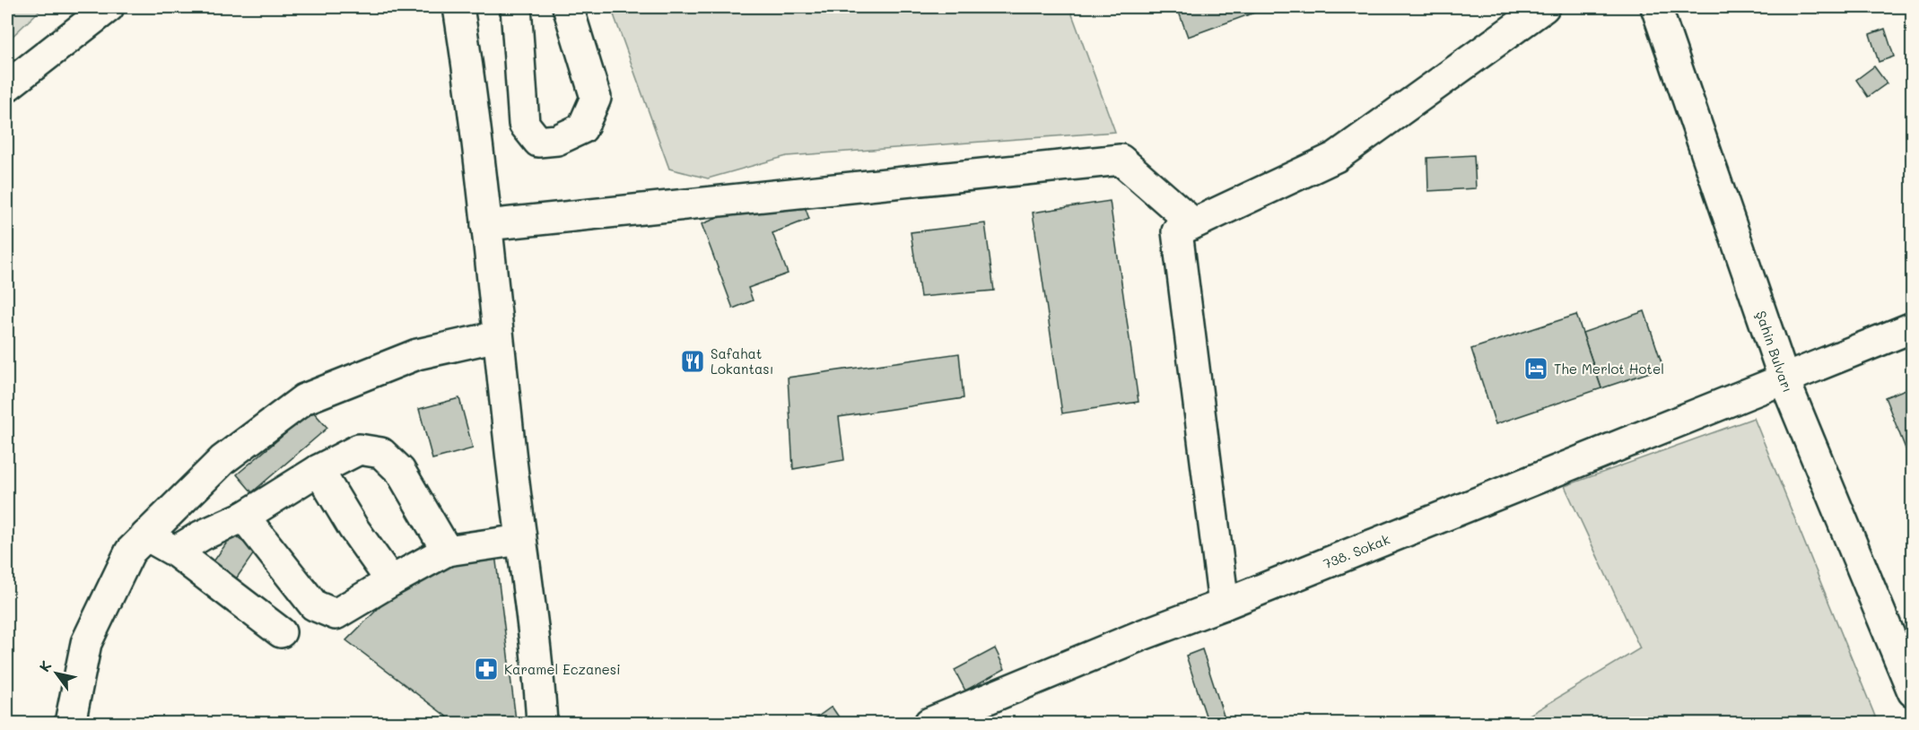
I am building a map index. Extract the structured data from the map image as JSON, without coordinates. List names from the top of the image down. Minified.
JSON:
{"streets":{"street":["Şahin Bulvarı","738. Sokak"]},"crossings":[["Şahin Bulvarı","738. Sokak"]],"places":{"restaurant":["Safahat Lokantası"],"hotel":["The Merlot Hotel"],"pharmacy":["Karamel Eczanesi"]},"north":"top left"}
